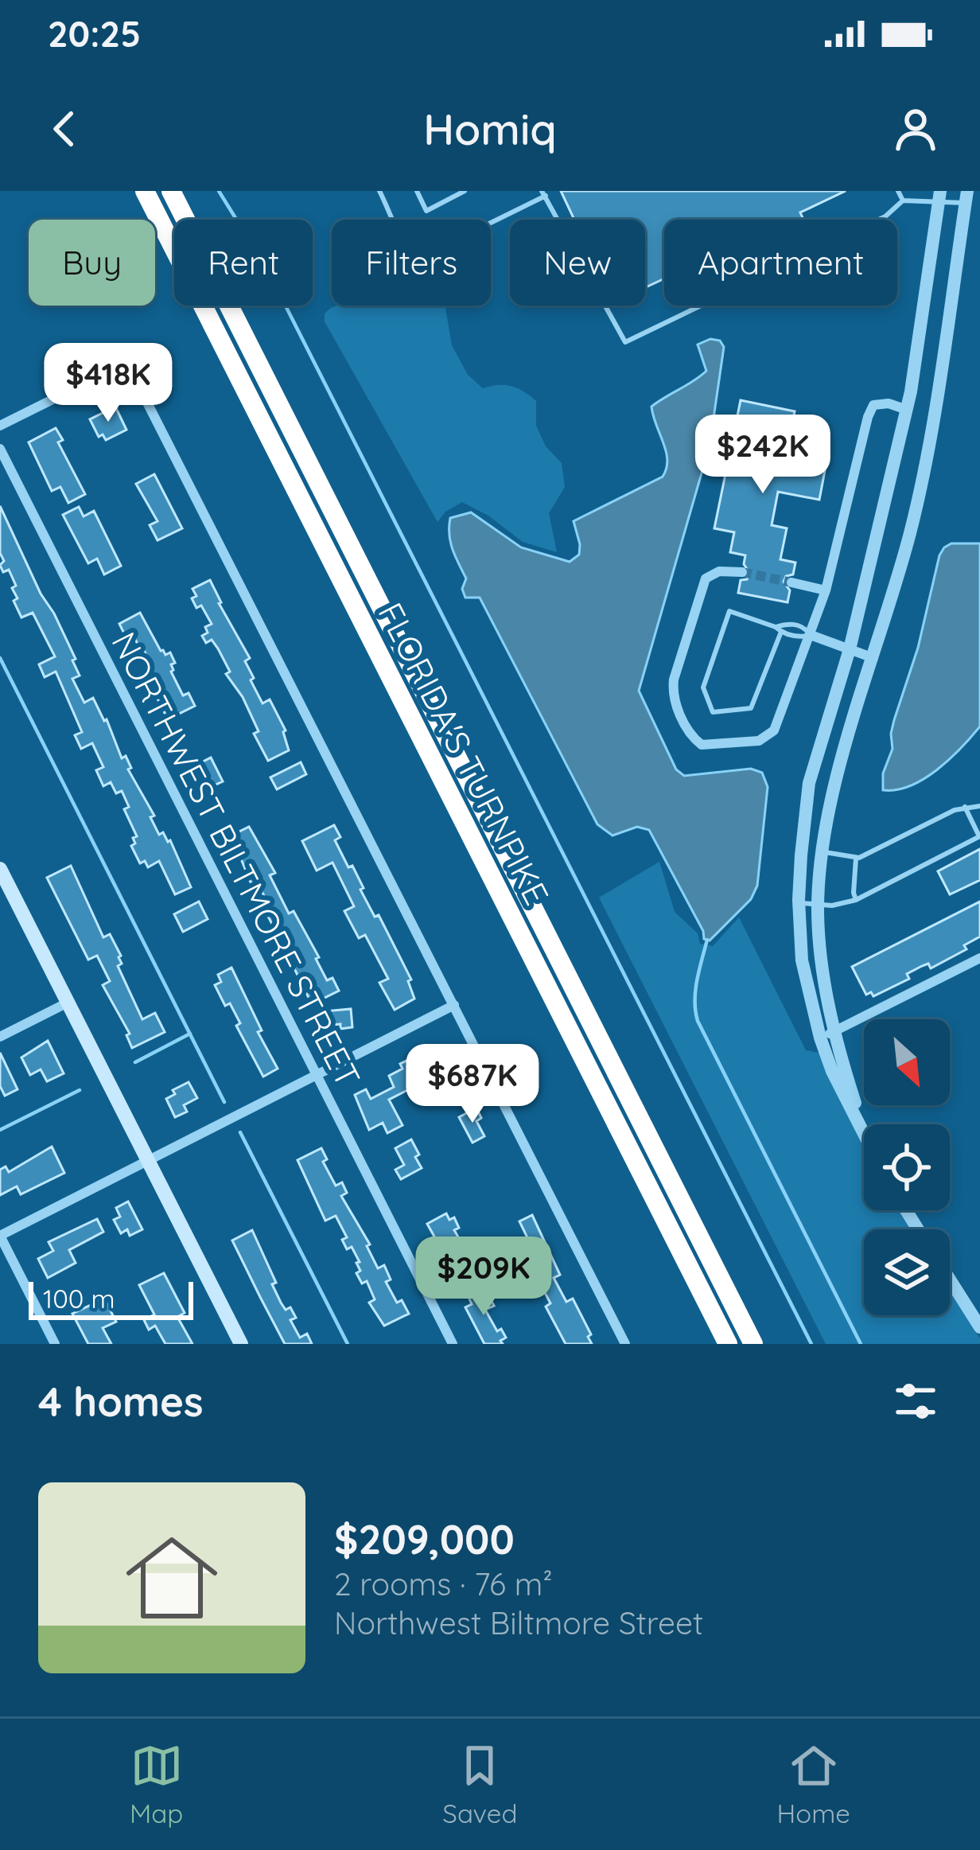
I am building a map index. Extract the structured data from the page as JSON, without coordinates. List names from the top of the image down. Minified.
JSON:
{"streets":{"highway":["FLORIDA'S TURNPIKE"],"street":["NORTHWEST BILTMORE STREET"]},"scale_bar":"100 m","north":"bottom right","page":{"status":"20:25","header":"Homiq","chip":["Buy","Rent","Filters","New","Apartment"],"price":["$418K","$242K","$687K","$209K"],"scale":"100 m","heading":"4 homes","list":[{"name":"$209,000","note":"2 rooms · 76 m² · Northwest Biltmore Street"}],"tabs":["Map","Saved","Home"]}}
